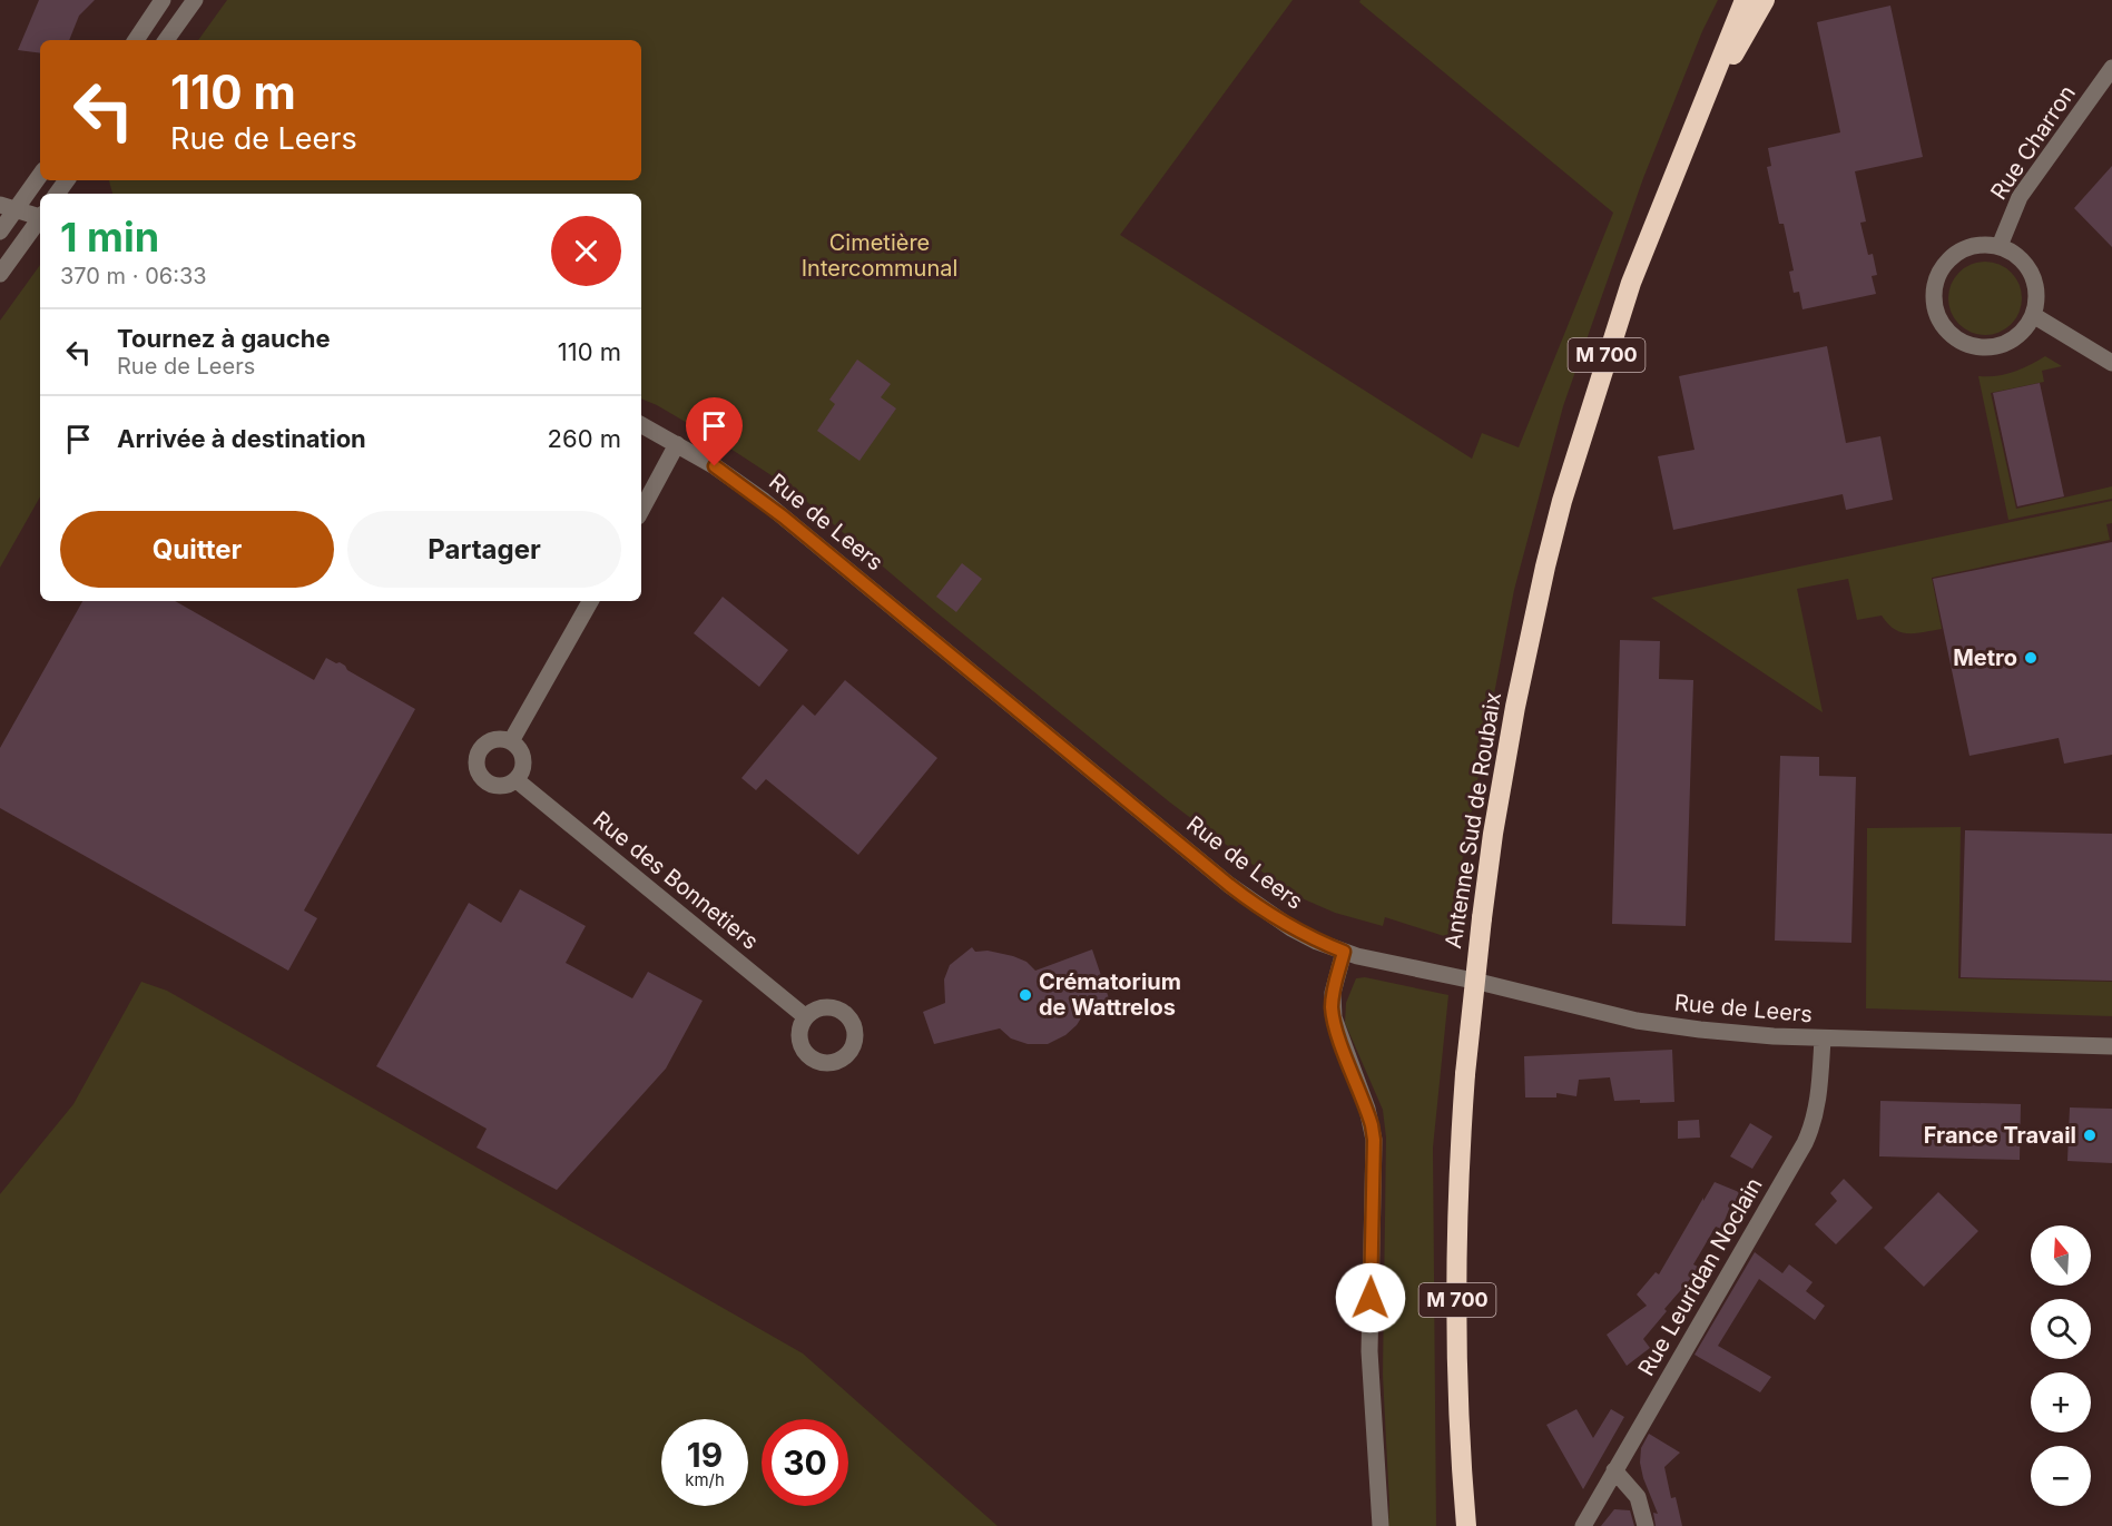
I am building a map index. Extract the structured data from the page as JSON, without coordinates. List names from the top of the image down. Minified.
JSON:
{"streets":{"highway":["M 700","Antenne Sud de Roubaix"],"street":["Rue Charron","Rue de Leers","Rue des Bonnetiers","Rue Leuridan Noclain"]},"crossings":[["Rue de Leers","Rue Leuridan Noclain"]],"parks":["Cimetière Intercommunal"],"places":["Metro","Crématorium de Wattrelos","France Travail"],"north":"top","page":{"turn":["110 m","Rue de Leers"],"heading":["1 min","370 m · 06:33"],"list":[{"name":"Tournez à gauche","note":"Rue de Leers","value":"110 m"},{"name":"Arrivée à destination","value":"260 m"}],"buttons":["Quitter","Partager"],"map_buttons":["+","−"],"speed":"19 km/h","limit":"30"}}
